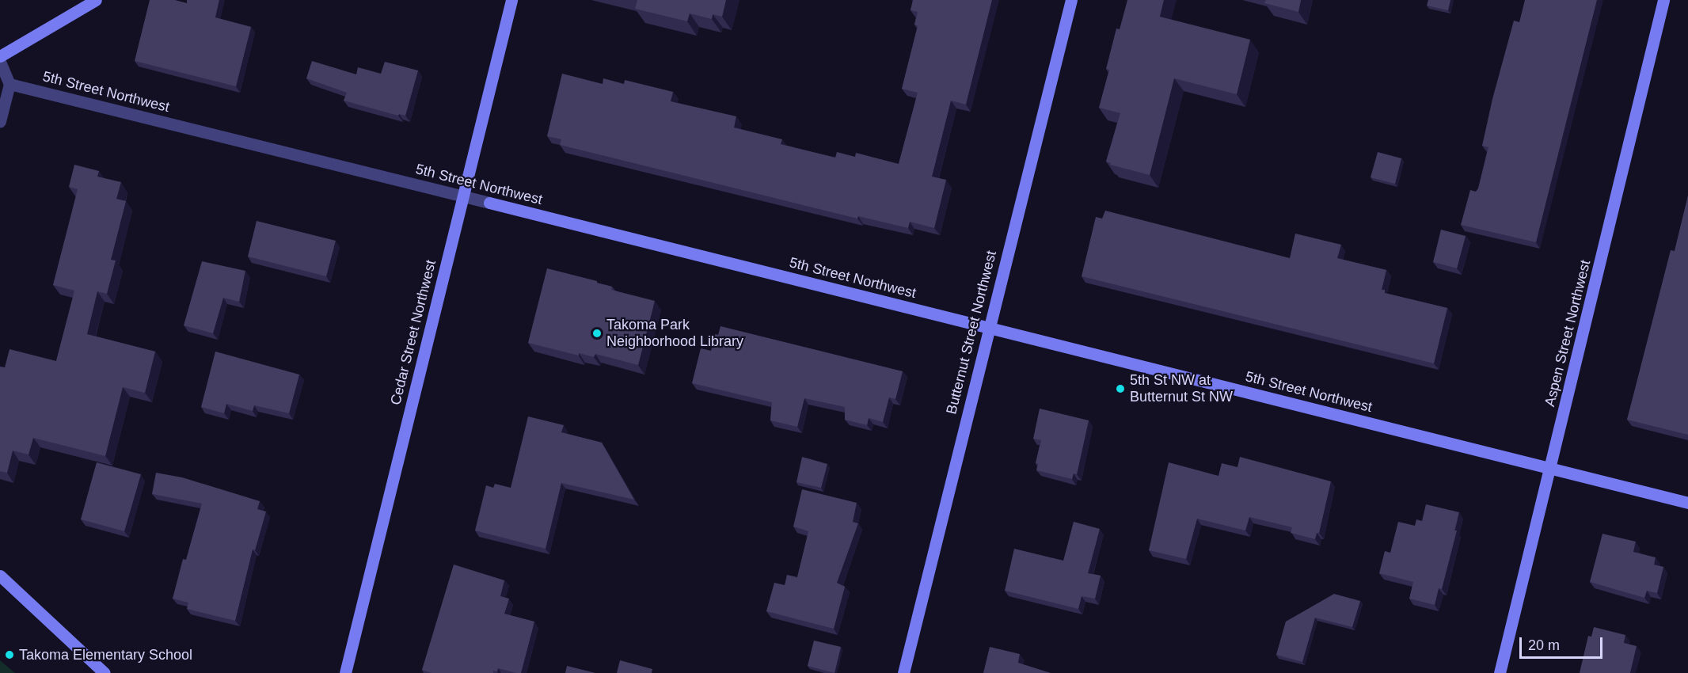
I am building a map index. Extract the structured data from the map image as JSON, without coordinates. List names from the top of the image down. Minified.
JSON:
{"streets":{"street":["5th Street Northwest","Cedar Street Northwest","Butternut Street Northwest","Aspen Street Northwest"]},"crossings":[["5th Street Northwest","Cedar Street Northwest"],["5th Street Northwest","Butternut Street Northwest"],["5th Street Northwest","Aspen Street Northwest"]],"places":["Takoma Park Neighborhood Library","5th St NW at Butternut St NW","Takoma Elementary School"],"scale_bar":"20 m"}
